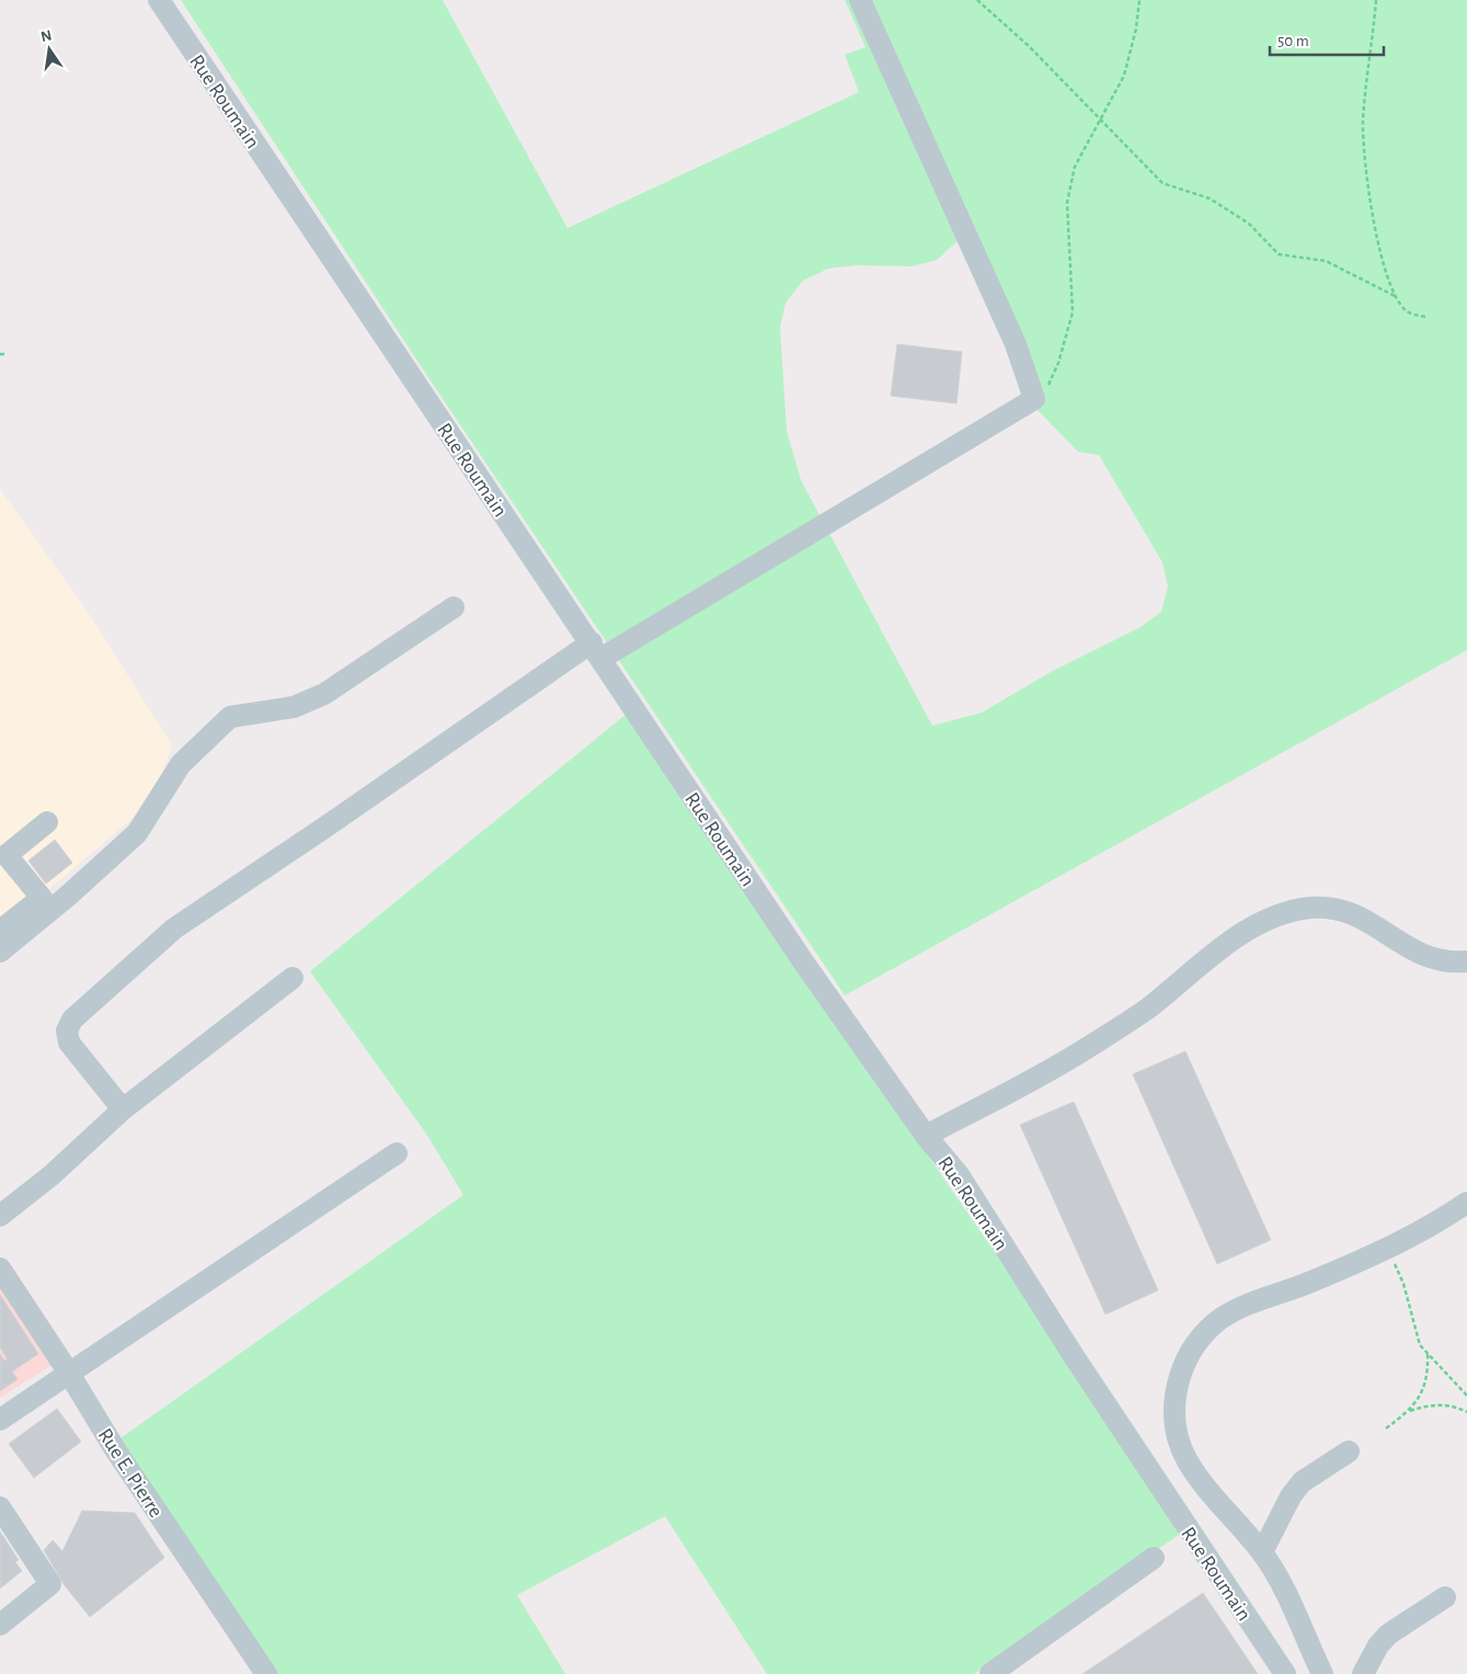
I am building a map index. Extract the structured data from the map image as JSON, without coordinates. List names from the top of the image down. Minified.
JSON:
{"streets":{"street":["Rue Roumain","Rue E. Pierre"]},"scale_bar":"50 m","north":"top"}
